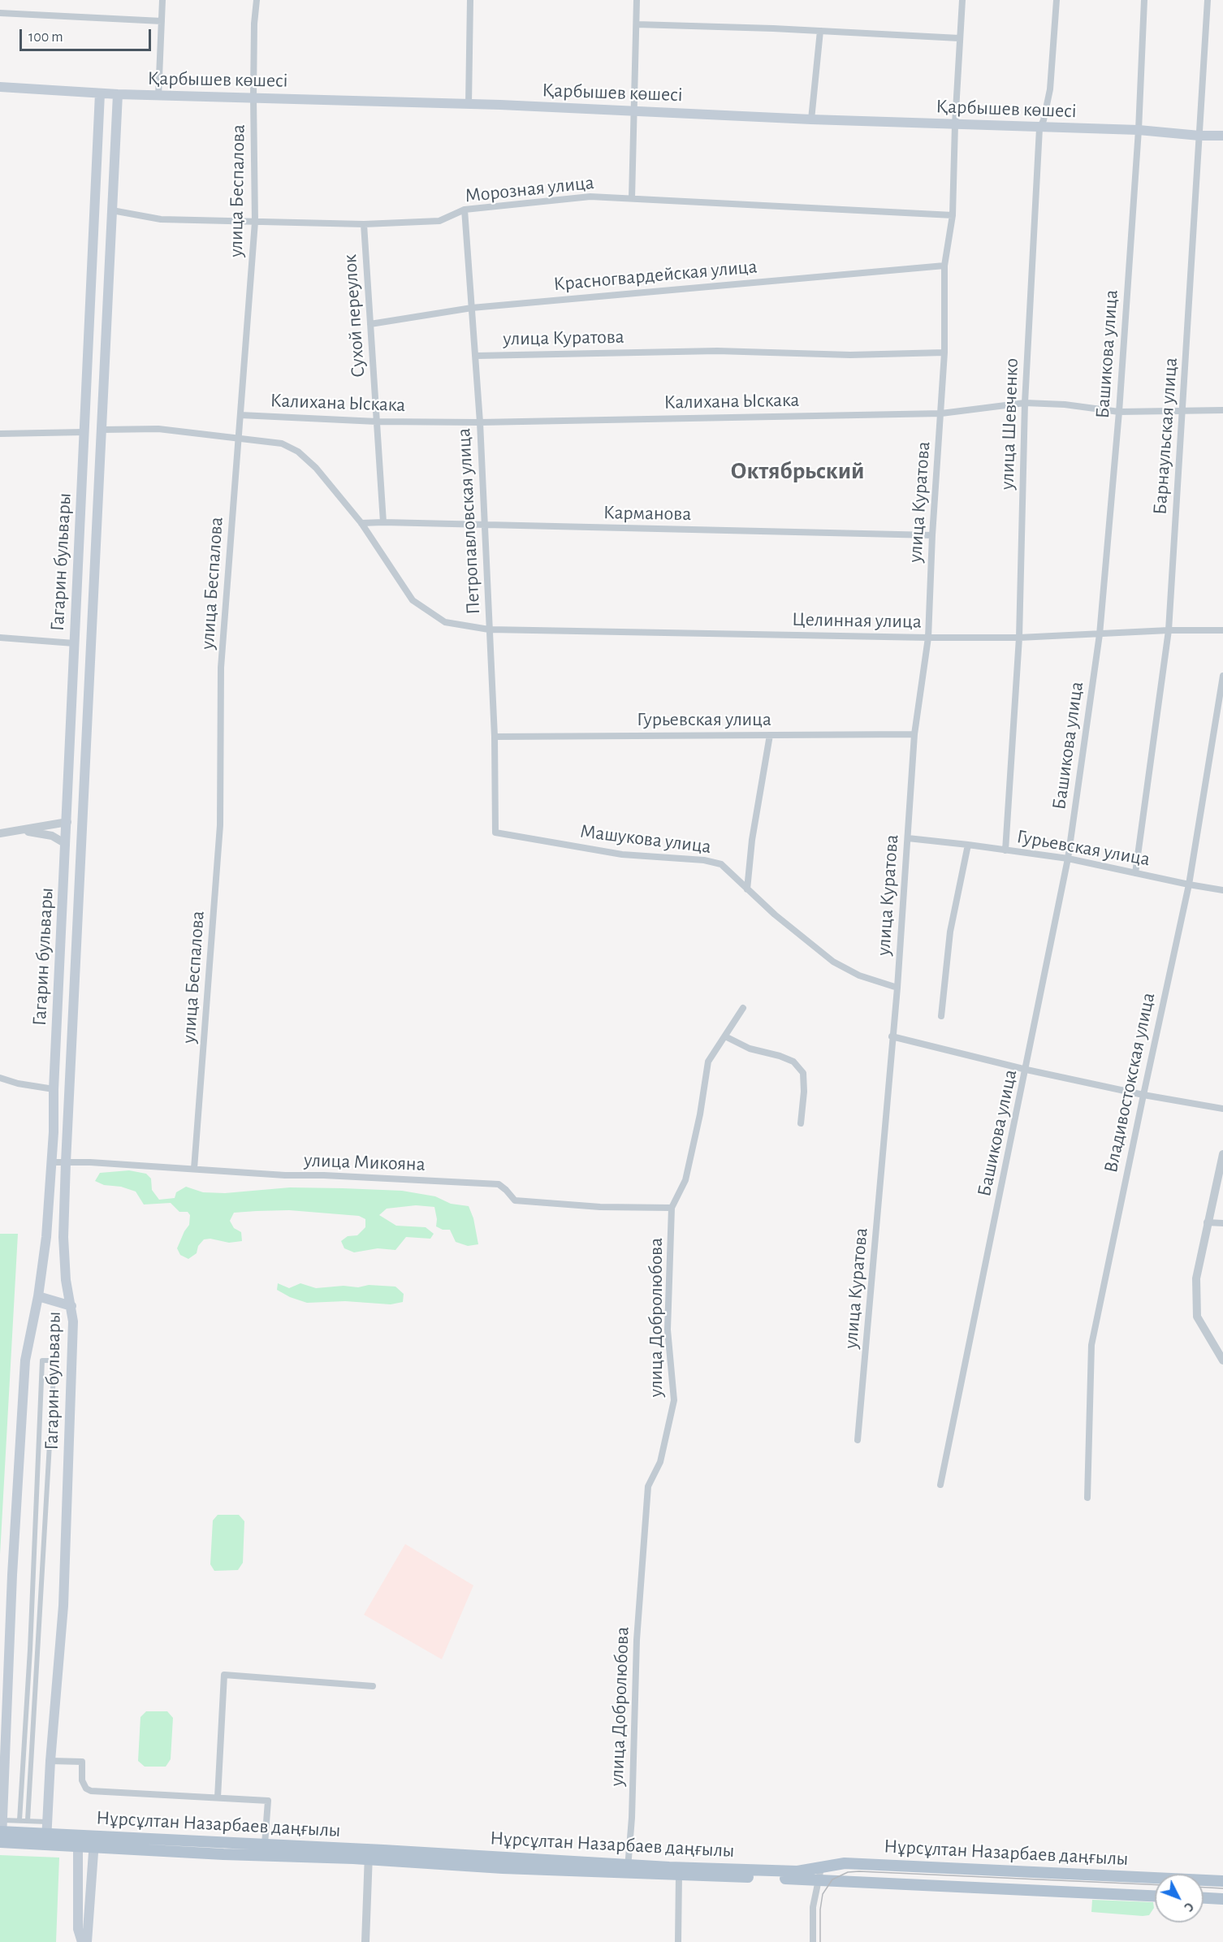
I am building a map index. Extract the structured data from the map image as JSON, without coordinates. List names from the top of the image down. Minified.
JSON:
{"streets":{"main road":["Қарбышев көшесі","Гагарин бульвары","Нұрсұлтан Назарбаев даңғылы"],"street":["Морозная улица","улица Беспалова","Красногвардейская улица","Сухой переулок","улица Куратова","Башикова улица","Калихана Ыскака","улица Шевченко","Барнаульская улица","Карманова","Петропавловская улица","Целинная улица","Гурьевская улица","Машукова улица","Владивостокская улица","улица Микояна","улица Добролюбова"]},"crossings":[["Қарбышев көшесі","улица Беспалова"],["Қарбышев көшесі","улица Куратова"],["Қарбышев көшесі","Башикова улица"],["Қарбышев көшесі","улица Шевченко"],["Қарбышев көшесі","Барнаульская улица"],["Қарбышев көшесі","Гагарин бульвары"],["Морозная улица","улица Беспалова"],["Морозная улица","Сухой переулок"],["Морозная улица","улица Куратова"],["Морозная улица","Петропавловская улица"],["Морозная улица","Гагарин бульвары"],["улица Беспалова","Калихана Ыскака"],["улица Беспалова","Целинная улица"],["улица Беспалова","улица Микояна"],["Красногвардейская улица","Сухой переулок"],["Красногвардейская улица","улица Куратова"],["Красногвардейская улица","Петропавловская улица"],["Сухой переулок","Калихана Ыскака"],["Сухой переулок","Карманова"],["улица Куратова","Калихана Ыскака"],["улица Куратова","Карманова"],["улица Куратова","Петропавловская улица"],["улица Куратова","Целинная улица"],["улица Куратова","Гурьевская улица"],["улица Куратова","Машукова улица"],["Башикова улица","Калихана Ыскака"],["Башикова улица","Целинная улица"],["Башикова улица","Гурьевская улица"],["Калихана Ыскака","улица Шевченко"],["Калихана Ыскака","Барнаульская улица"],["Калихана Ыскака","Петропавловская улица"],["улица Шевченко","Целинная улица"],["улица Шевченко","Гурьевская улица"],["Барнаульская улица","Целинная улица"],["Барнаульская улица","Гурьевская улица"],["Карманова","Петропавловская улица"],["Карманова","Целинная улица"],["Петропавловская улица","Целинная улица"],["Петропавловская улица","Гурьевская улица"],["Петропавловская улица","Машукова улица"],["Гагарин бульвары","Целинная улица"],["Гагарин бульвары","улица Микояна"],["Гагарин бульвары","Нұрсұлтан Назарбаев даңғылы"],["Гурьевская улица","Владивостокская улица"],["улица Микояна","улица Добролюбова"],["улица Добролюбова","Нұрсұлтан Назарбаев даңғылы"]],"districts":["Октябрьский"],"scale_bar":"100 m","north":"bottom right"}
